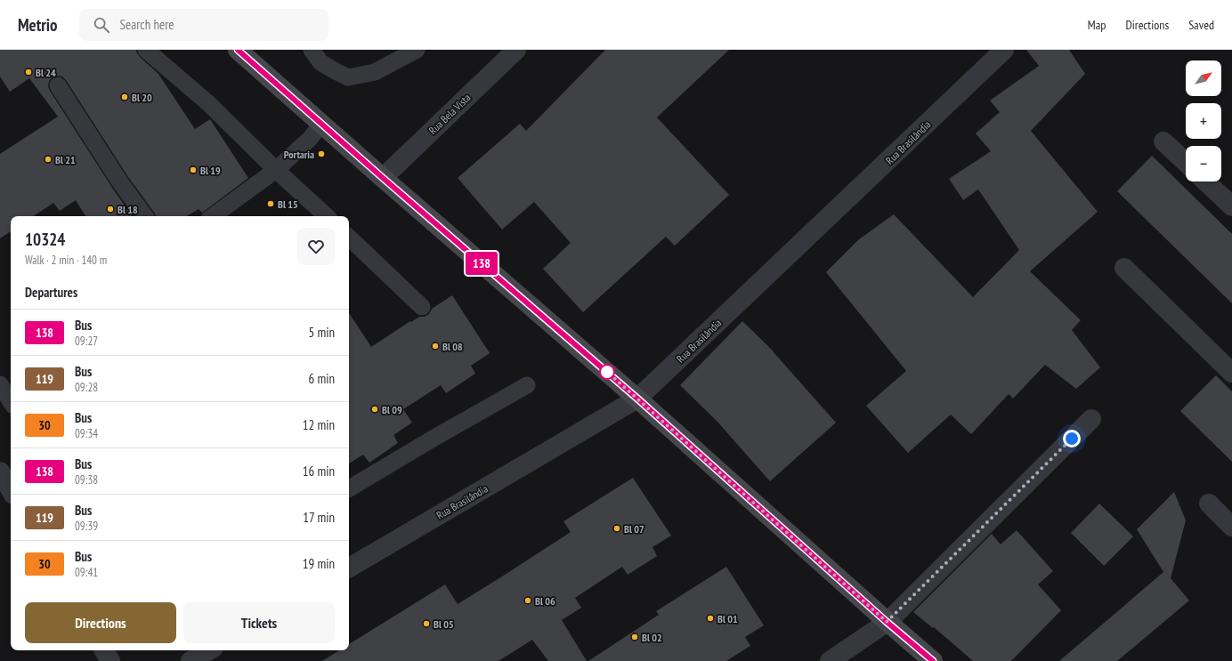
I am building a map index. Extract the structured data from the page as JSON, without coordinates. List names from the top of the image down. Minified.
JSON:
{"streets":{"street":["Rua Bela Vista","Rua Brasilândia"]},"places":["Bl 24","Bl 20","Portaria","Bl 21","Bl 19","Bl 15","Bl 18","Bl 08","Bl 09","Bl 07","Bl 06","Bl 01","Bl 05","Bl 02"],"lines":["bus line 138"],"north":"top right","page":{"header":"Metrio","search":"Search here","nav":["Map","Directions","Saved"],"on_map":"138","map_buttons":["+","−"],"heading":[["10324","Walk · 2 min · 140 m"],"Departures"],"list":[{"mark":"138","name":"Bus","note":"09:27","value":"5 min"},{"mark":"119","name":"Bus","note":"09:28","value":"6 min"},{"mark":"30","name":"Bus","note":"09:34","value":"12 min"},{"mark":"138","name":"Bus","note":"09:38","value":"16 min"},{"mark":"119","name":"Bus","note":"09:39","value":"17 min"},{"mark":"30","name":"Bus","note":"09:41","value":"19 min"}],"buttons":["Directions","Tickets"]}}
